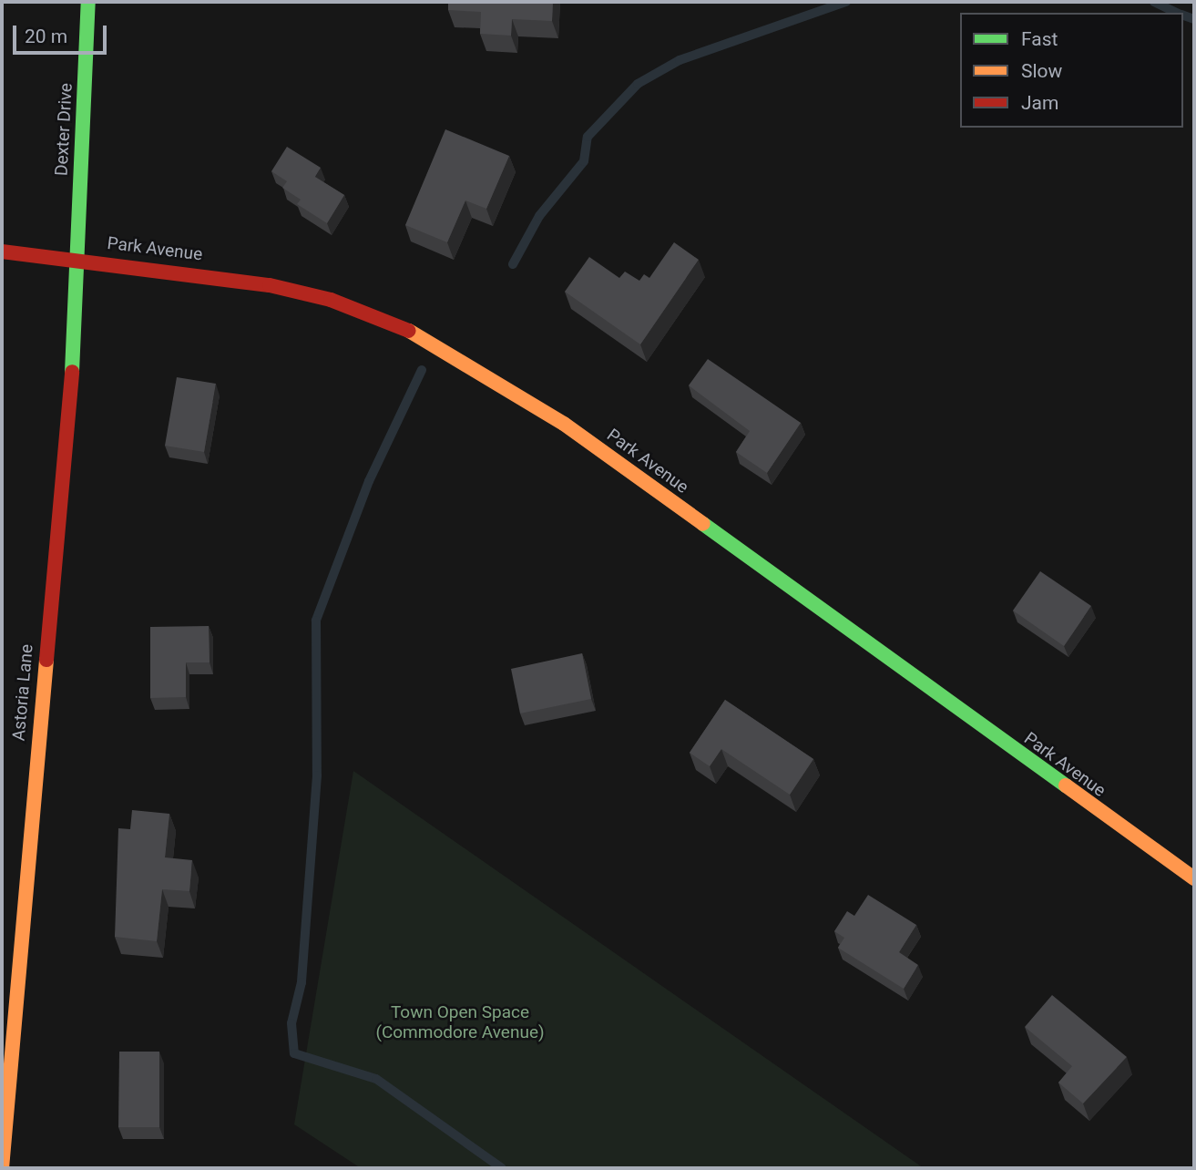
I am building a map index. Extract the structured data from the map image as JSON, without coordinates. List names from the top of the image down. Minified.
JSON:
{"streets":{"street":["Dexter Drive","Park Avenue","Astoria Lane"]},"crossings":[["Dexter Drive","Park Avenue"],["Dexter Drive","Astoria Lane"],["Park Avenue","Astoria Lane"]],"parks":["Town Open Space (Commodore Avenue)"],"legend":["Fast","Slow","Jam"],"scale_bar":"20 m"}
